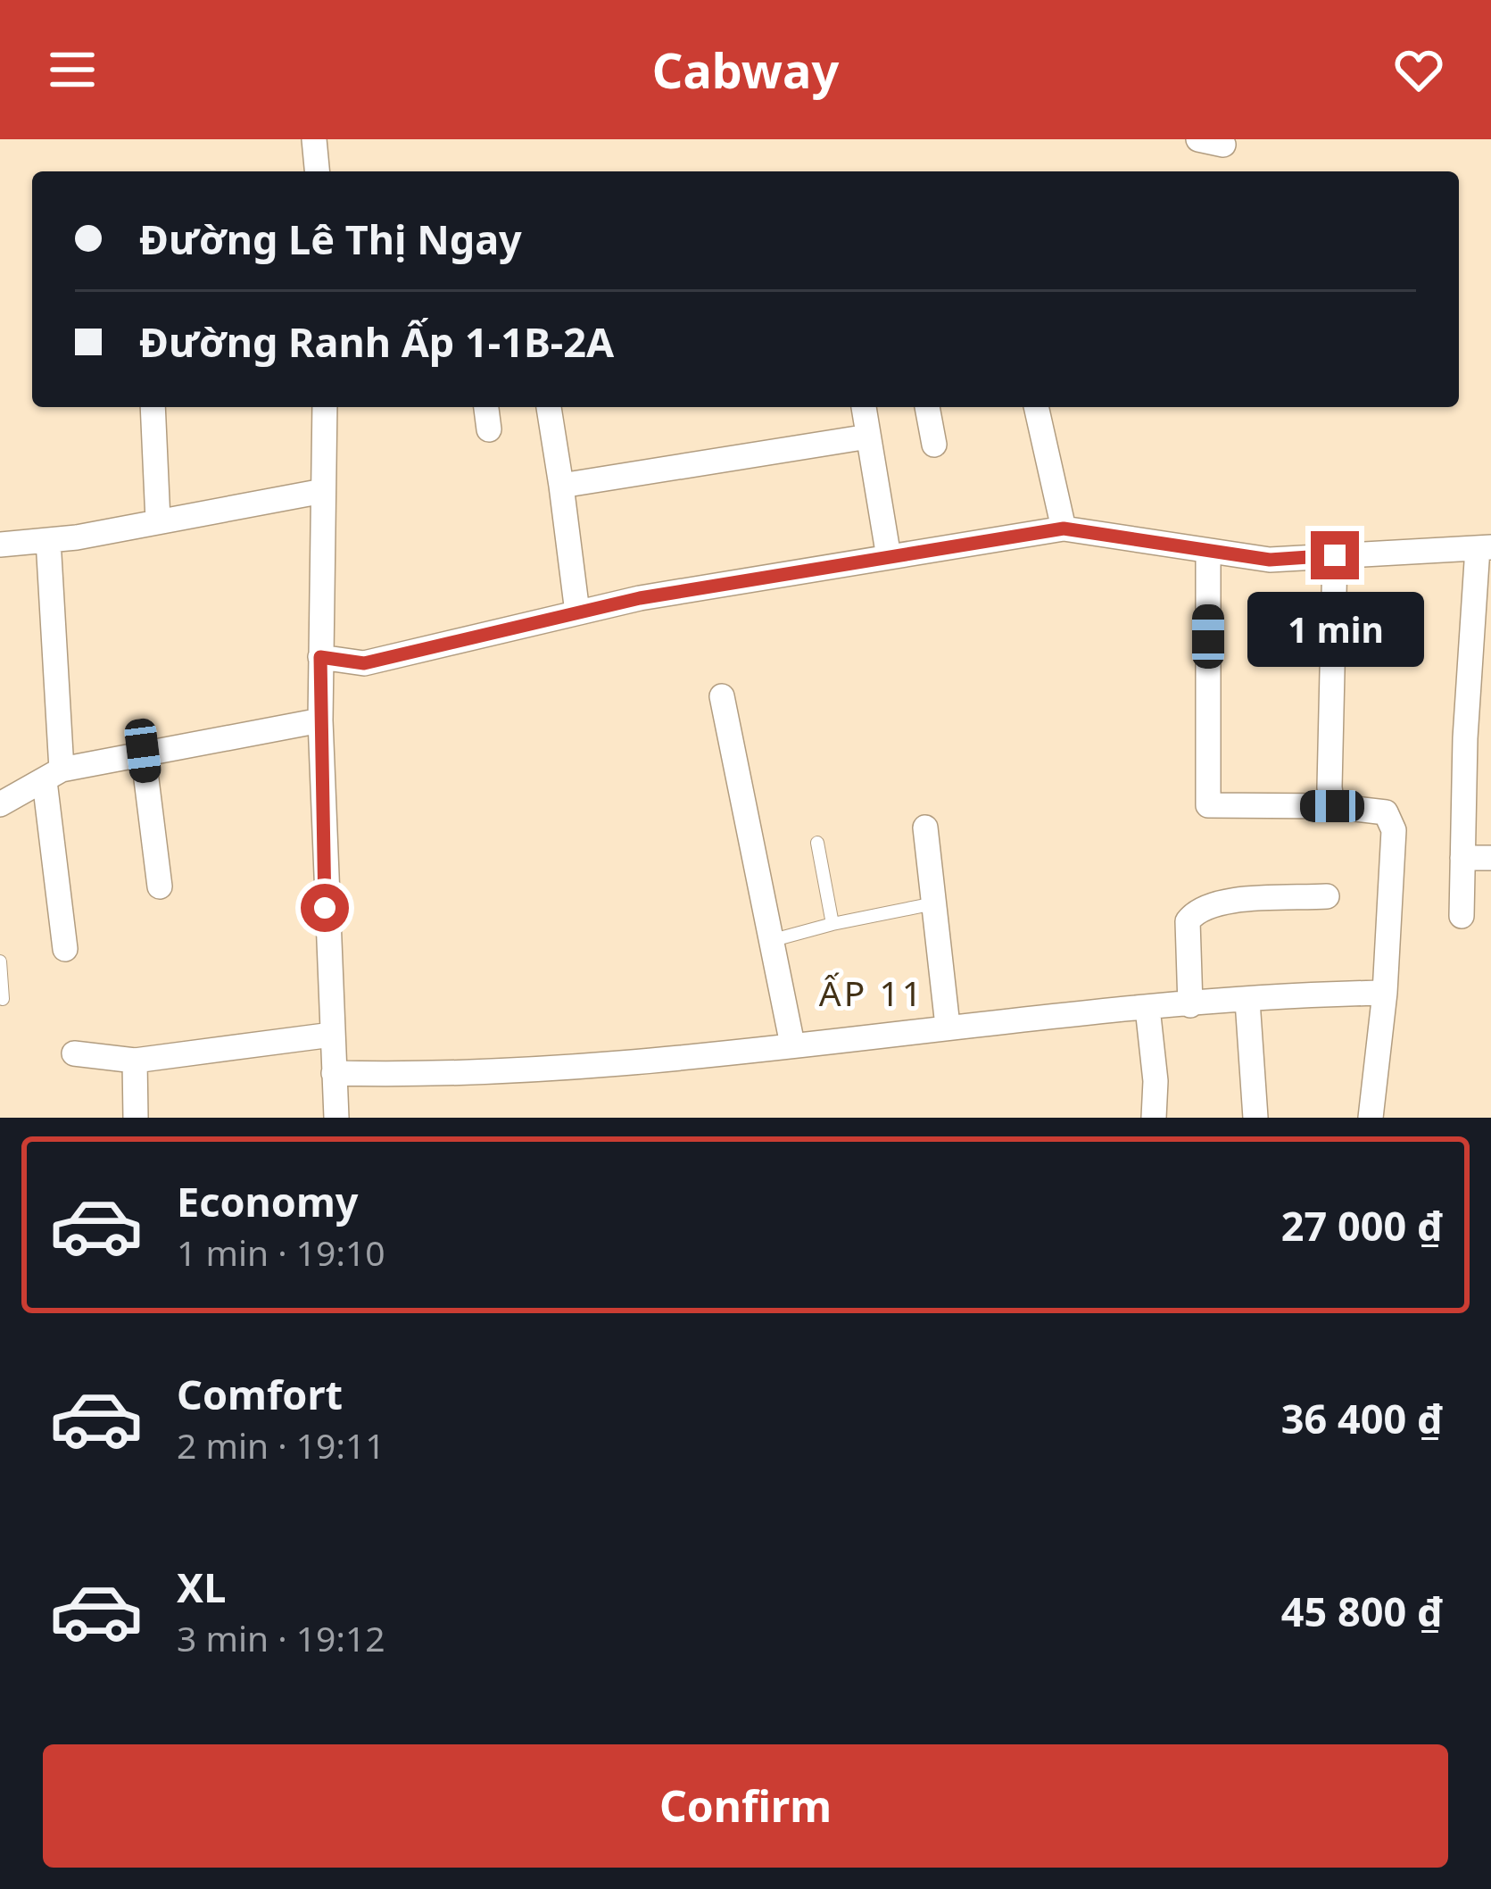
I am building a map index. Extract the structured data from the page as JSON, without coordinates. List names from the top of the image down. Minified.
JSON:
{"districts":["ẤP 11"],"page":{"header":"Cabway","banner":["Đường Lê Thị Ngay","Đường Ranh Ấp 1-1B-2A"],"bubble":"1 min","list":[{"name":"Economy","note":"1 min · 19:10","value":"27 000 ₫"},{"name":"Comfort","note":"2 min · 19:11","value":"36 400 ₫"},{"name":"XL","note":"3 min · 19:12","value":"45 800 ₫"}],"buttons":"Confirm"}}
